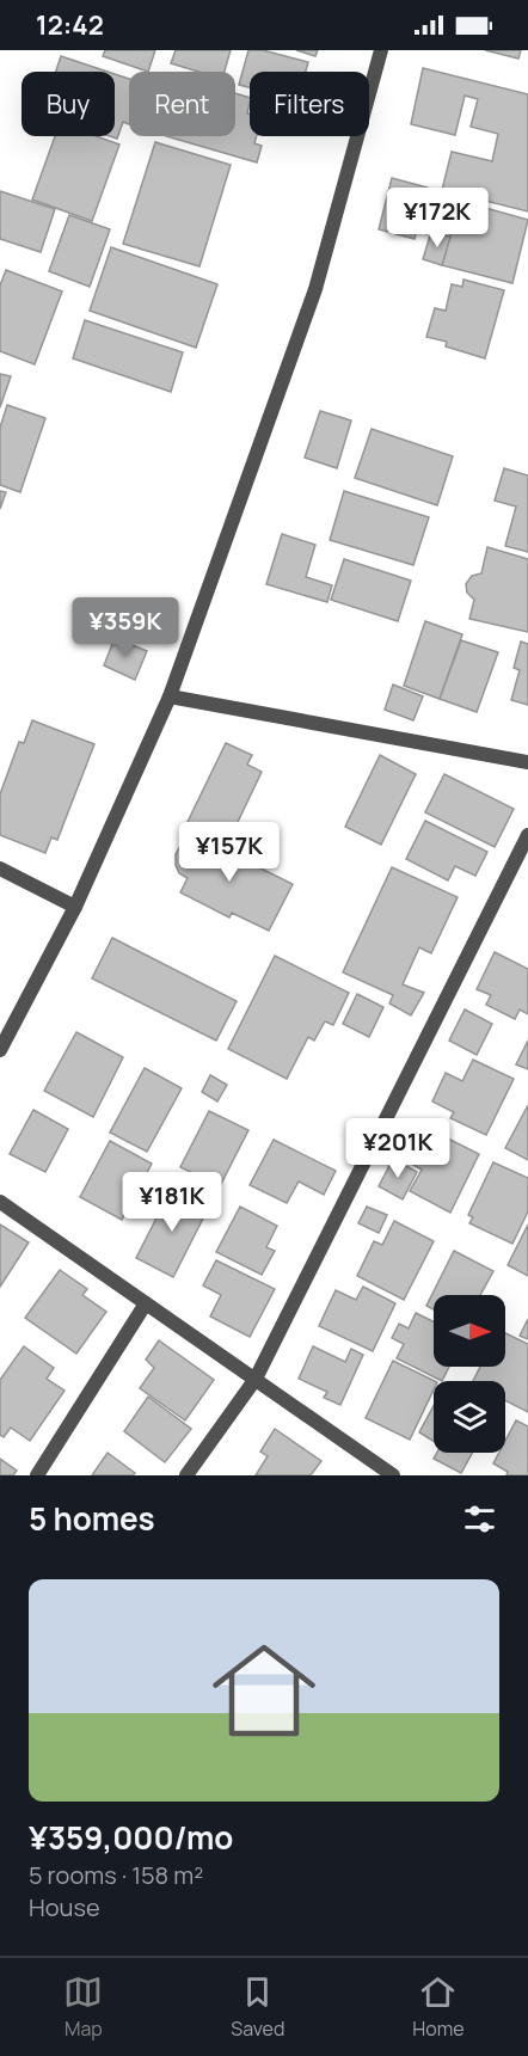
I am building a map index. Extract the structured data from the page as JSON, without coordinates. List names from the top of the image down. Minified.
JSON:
{"north":"right","page":{"status":"12:42","chip":["Buy","Rent","Filters"],"price":["¥172K","¥359K","¥157K","¥201K","¥181K"],"heading":"5 homes","list":[{"name":"¥359,000/mo","note":"5 rooms · 158 m² · House"}],"tabs":["Map","Saved","Home"]}}
